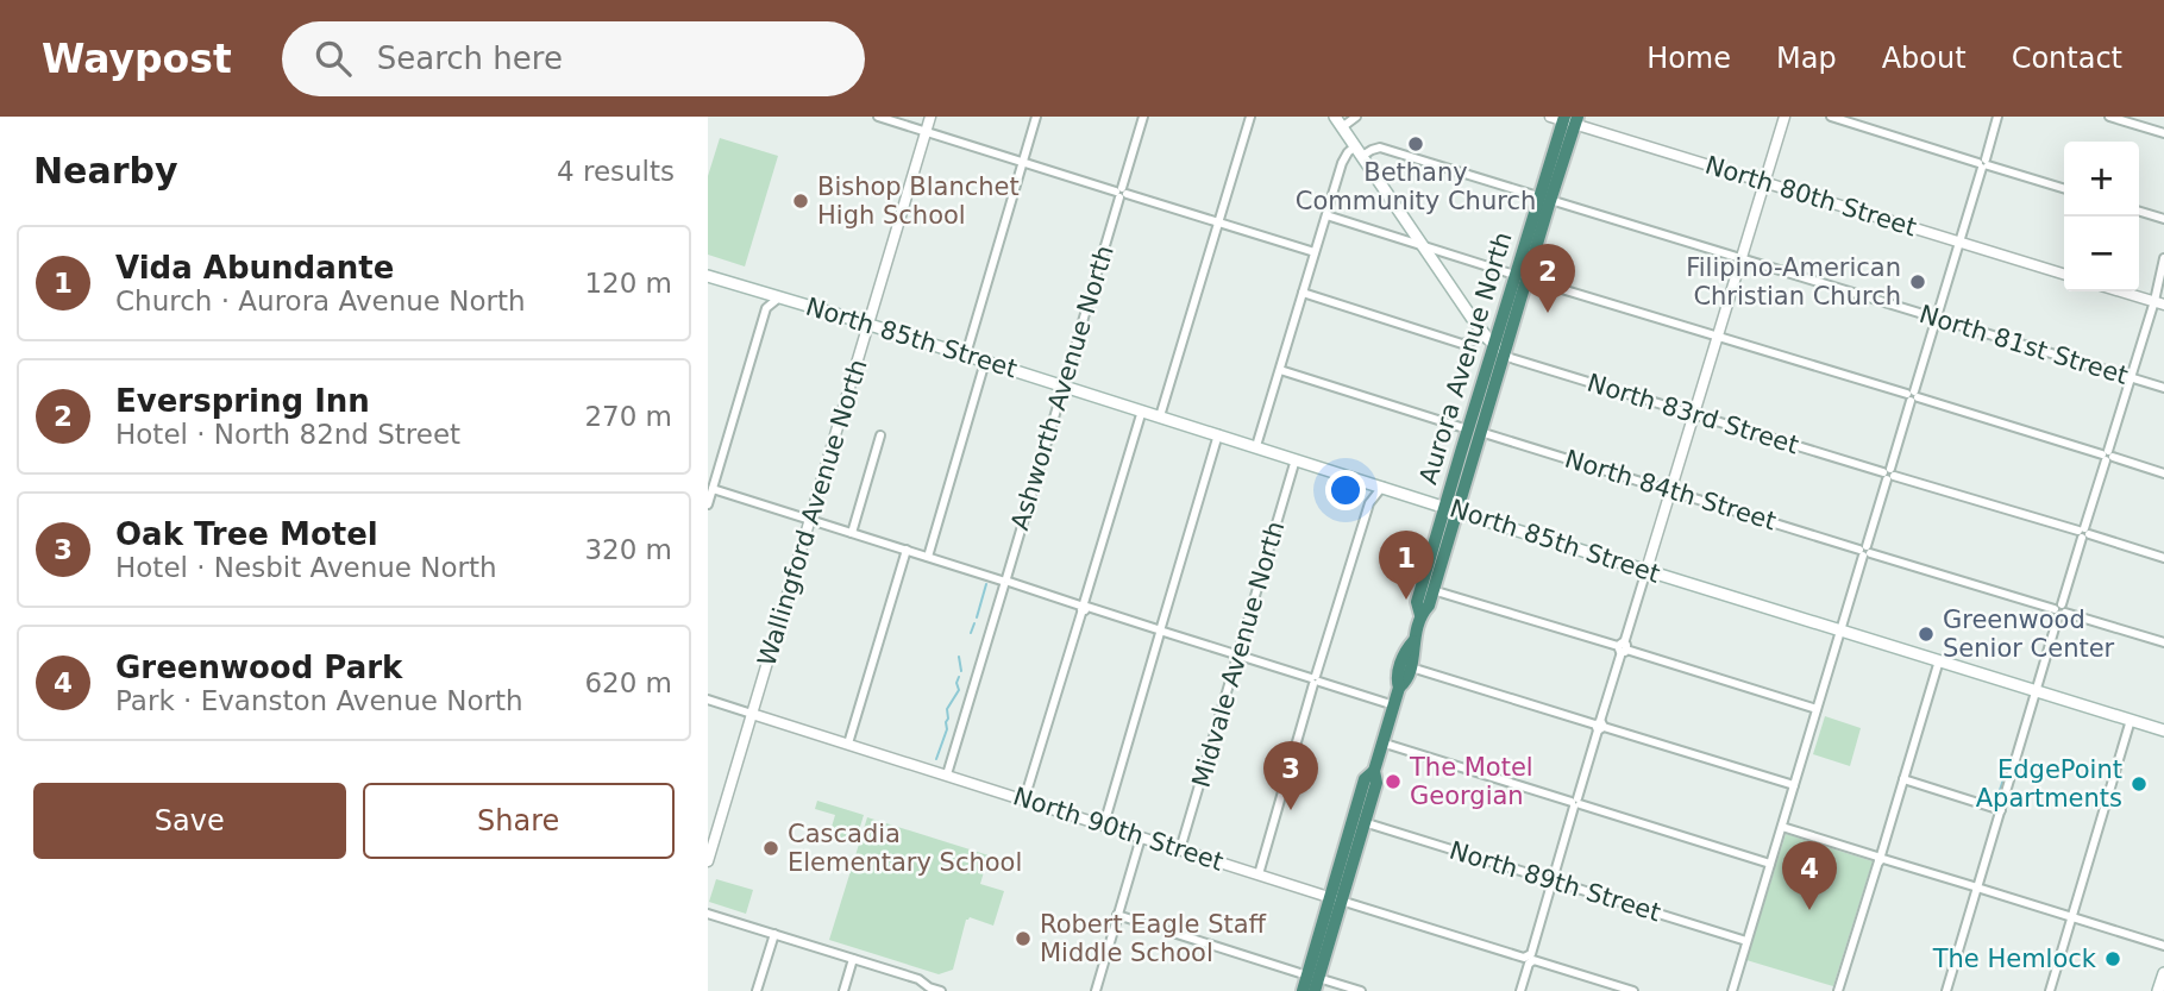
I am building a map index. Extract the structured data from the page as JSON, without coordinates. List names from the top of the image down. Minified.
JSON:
{"streets":{"highway":["Aurora Avenue North"],"main road":["North 85th Street"],"street":["North 80th Street","North 81st Street","Ashworth Avenue North","North 83rd Street","North 84th Street","Wallingford Avenue North","Midvale Avenue North","North 90th Street","North 89th Street"]},"crossings":[["North 80th Street","Aurora Avenue North"],["North 85th Street","Aurora Avenue North"],["North 85th Street","Ashworth Avenue North"],["North 85th Street","Wallingford Avenue North"],["North 85th Street","Midvale Avenue North"],["North 81st Street","Aurora Avenue North"],["Aurora Avenue North","North 83rd Street"],["Aurora Avenue North","North 84th Street"],["Aurora Avenue North","North 90th Street"],["Aurora Avenue North","North 89th Street"],["Ashworth Avenue North","North 90th Street"],["Wallingford Avenue North","North 90th Street"],["Midvale Avenue North","North 90th Street"]],"places":["Bethany Community Church","Bishop Blanchet High School","Filipino-American Christian Church","Greenwood Senior Center","The Motel Georgian","EdgePoint Apartments","Cascadia Elementary School","Robert Eagle Staff Middle School","The Hemlock"],"page":{"header":"Waypost","search":"Search here","nav":["Home","Map","About","Contact"],"heading":["Nearby","4 results"],"map_buttons":["+","−"],"list":[{"mark":"1","name":"Vida Abundante","note":"Church · Aurora Avenue North","value":"120 m"},{"mark":"2","name":"Everspring Inn","note":"Hotel · North 82nd Street","value":"270 m"},{"mark":"3","name":"Oak Tree Motel","note":"Hotel · Nesbit Avenue North","value":"320 m"},{"mark":"4","name":"Greenwood Park","note":"Park · Evanston Avenue North","value":"620 m"}],"pins":["2","1","3","4"],"buttons":["Save","Share"]}}
